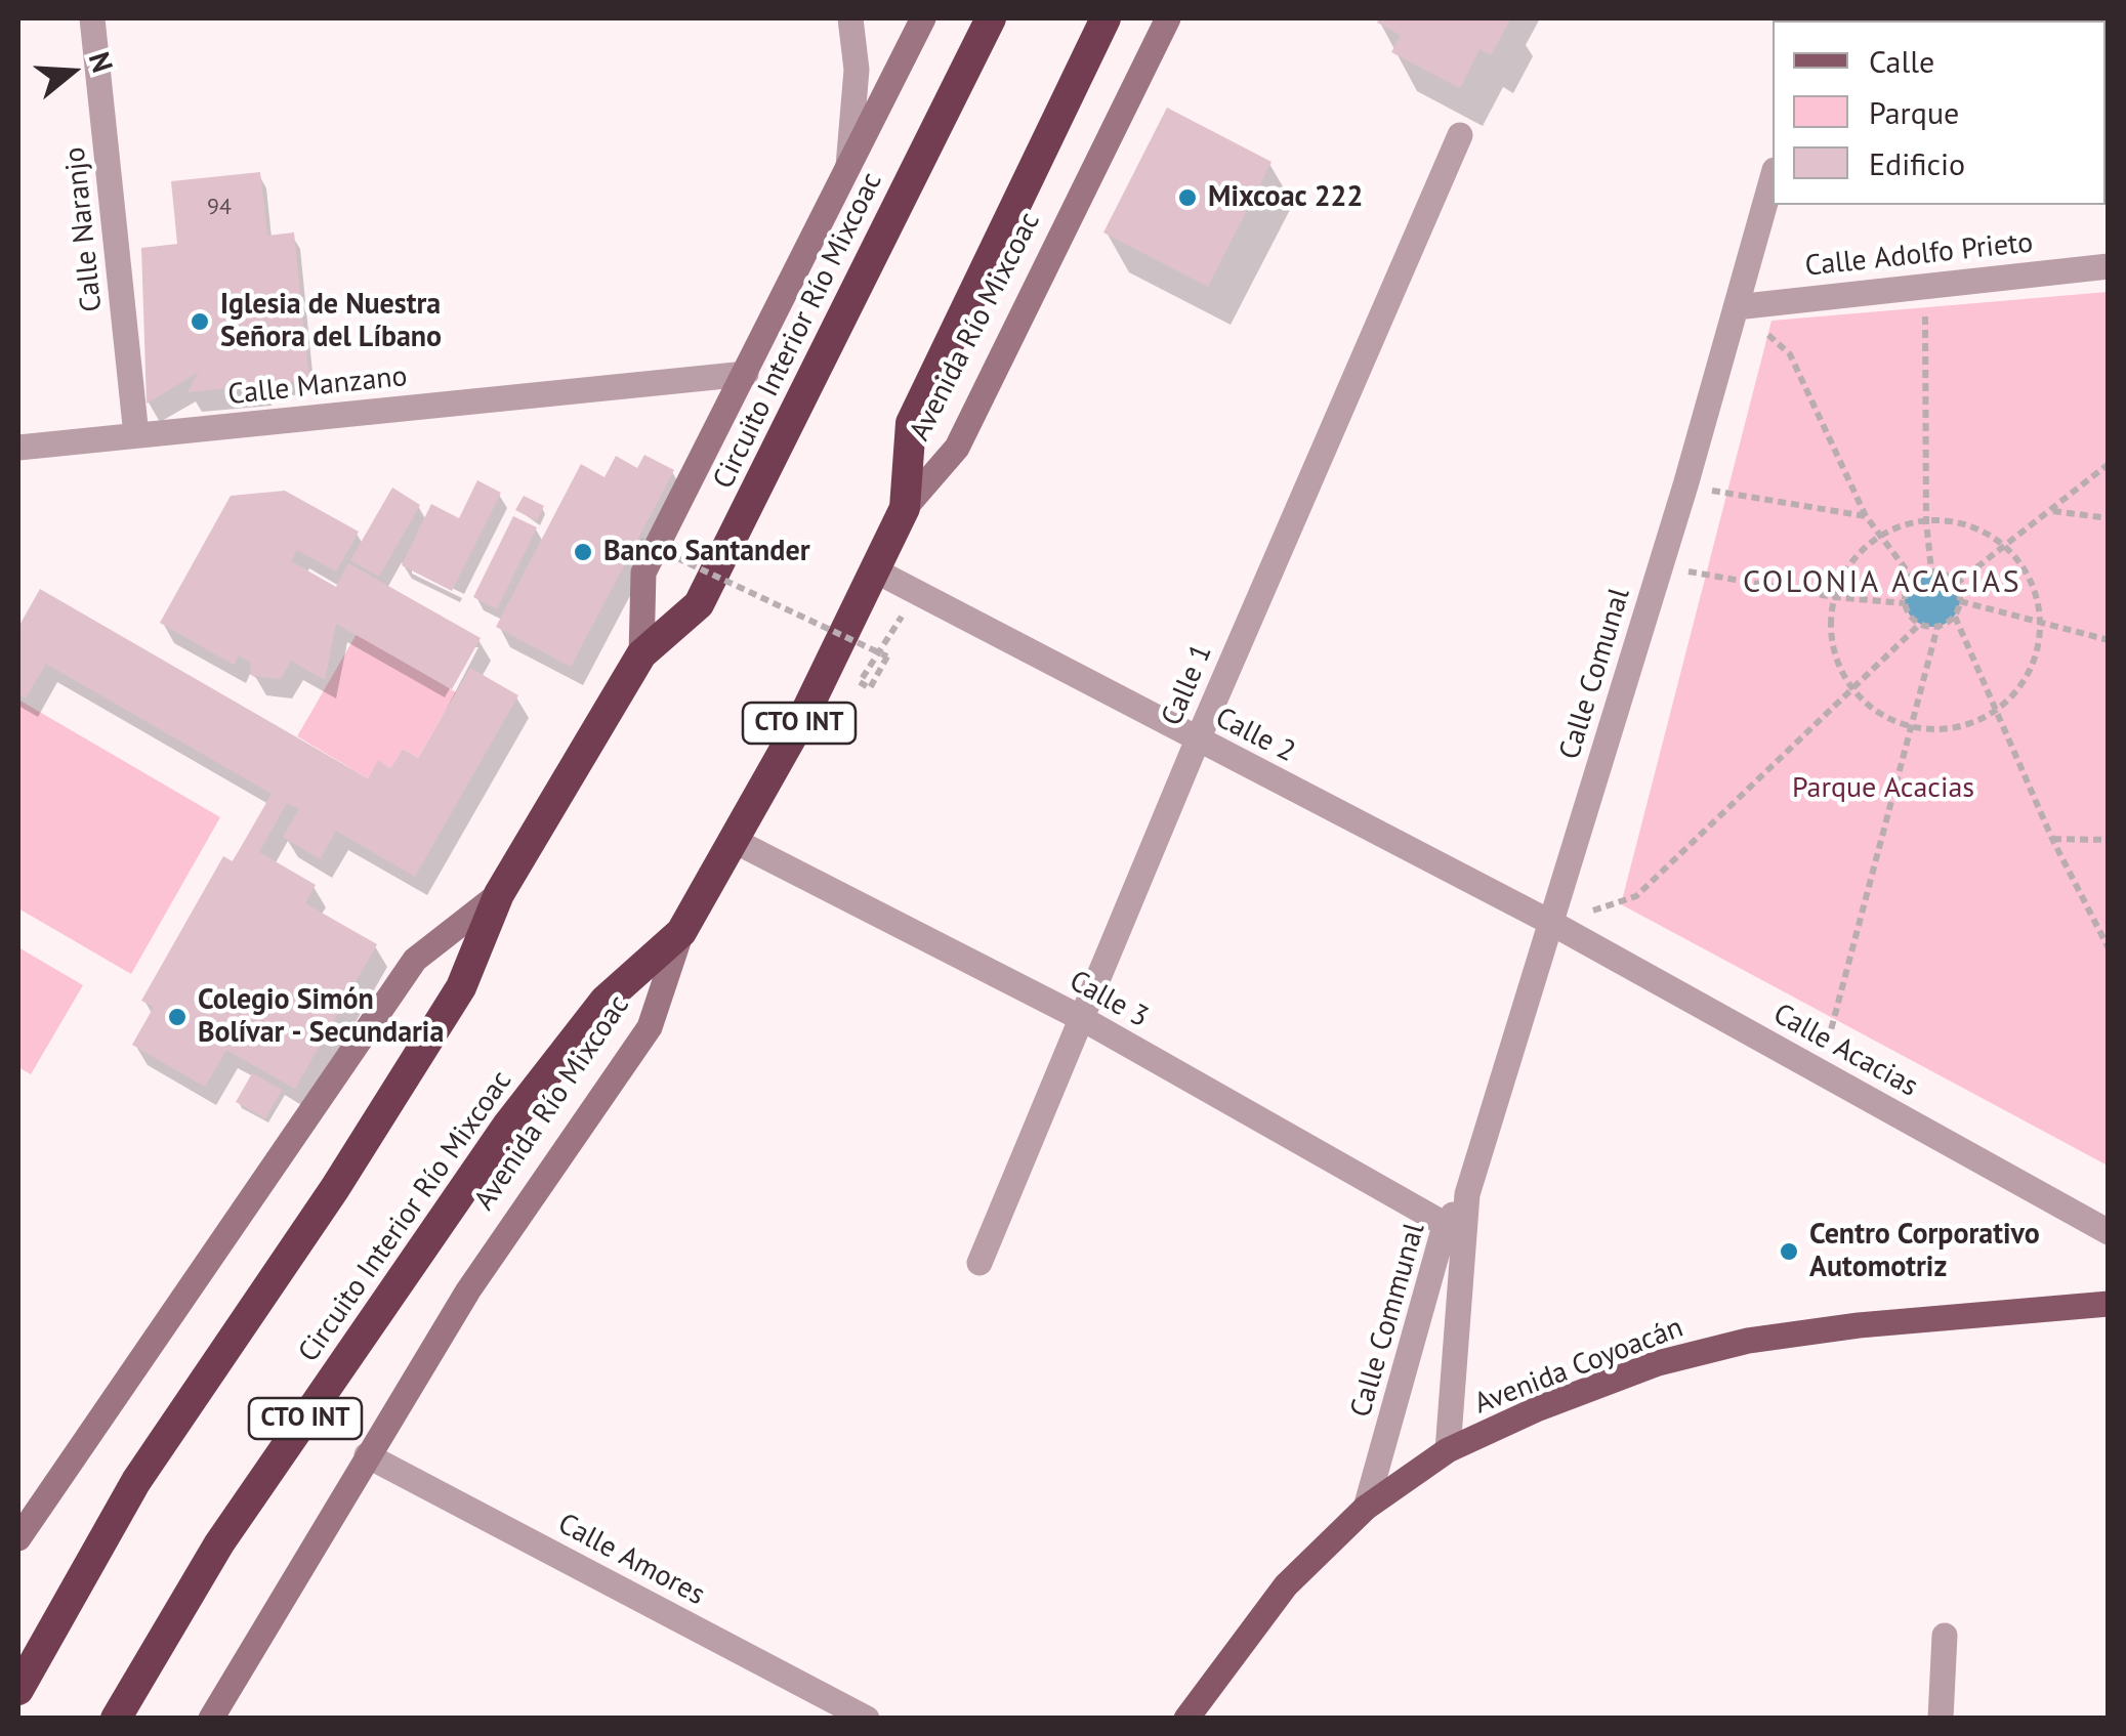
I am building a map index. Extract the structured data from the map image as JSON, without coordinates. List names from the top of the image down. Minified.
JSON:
{"streets":{"highway":["Avenida Río Mixcoac","Circuito Interior Río Mixcoac","CTO INT"],"main road":["Avenida Coyoacán"],"street":["Calle Naranjo","Calle Adolfo Prieto","Calle Manzano","Calle Comunal","Calle 1","Calle 2","Calle 3","Calle Acacias","Calle Communal","Calle Amores"]},"crossings":[["Calle Naranjo","Calle Manzano"],["Calle Adolfo Prieto","Calle Comunal"],["Avenida Río Mixcoac","Circuito Interior Río Mixcoac"],["Avenida Río Mixcoac","CTO INT"],["Avenida Río Mixcoac","Calle 2"],["Avenida Río Mixcoac","Calle 3"],["Avenida Río Mixcoac","Calle Amores"],["Calle Comunal","Calle 2"],["Calle Comunal","Calle Acacias"],["Calle Comunal","Calle Communal"],["Calle 1","Calle 2"],["Calle 1","Calle 3"],["Calle 2","Calle Acacias"],["Calle 3","Calle Communal"],["Calle Communal","Avenida Coyoacán"]],"districts":["COLONIA ACACIAS"],"parks":["Parque Acacias"],"places":["Mixcoac 222","Iglesia de Nuestra Señora del Líbano","Banco Santander","Colegio Simón Bolívar - Secundaria","Centro Corporativo Automotriz"],"house_numbers":["94"],"legend":["Calle","Parque","Edificio"],"north":"right"}
